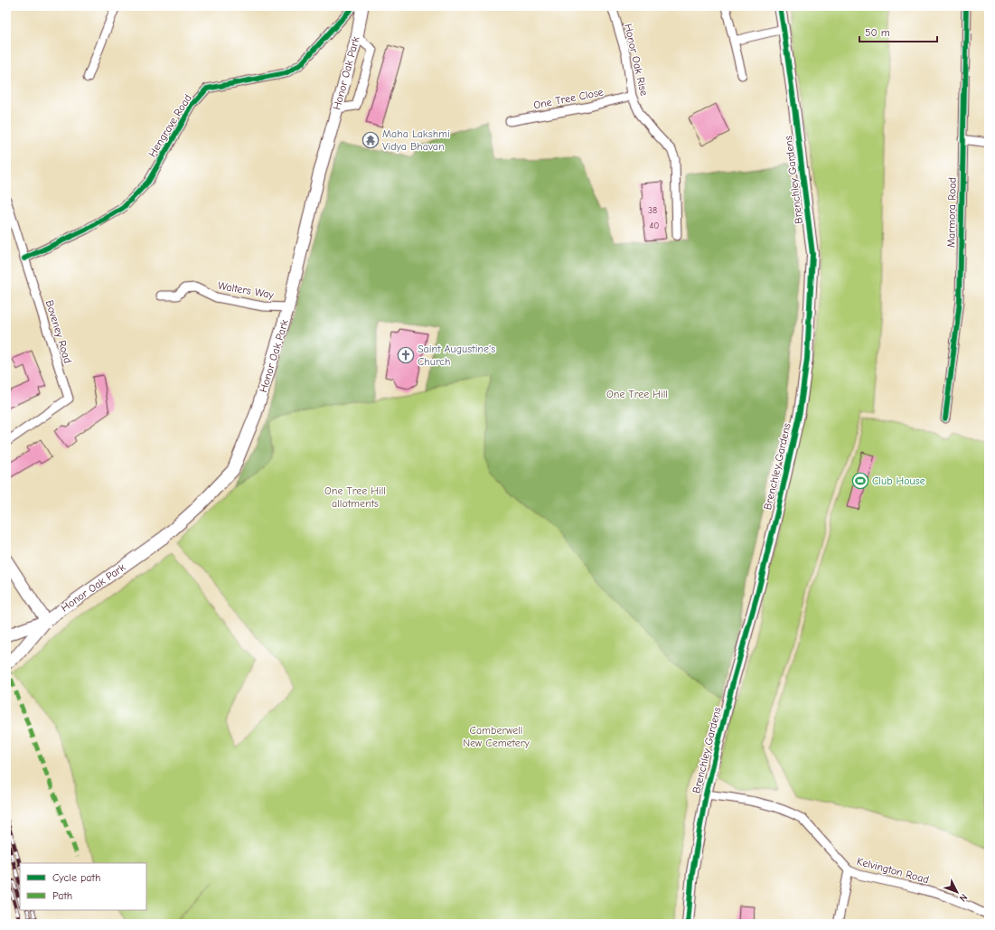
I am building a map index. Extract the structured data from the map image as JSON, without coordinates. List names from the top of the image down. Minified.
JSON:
{"streets":{"main road":["Honor Oak Park"],"street":["Honor Oak Rise","One Tree Close","Hengrave Road","Brenchley Gardens","Marmora Road","Walters Way","Boveney Road","Kelvington Road"]},"crossings":[["Honor Oak Rise","One Tree Close"],["Honor Oak Park","Walters Way"],["Hengrave Road","Boveney Road"],["Brenchley Gardens","Kelvington Road"]],"parks":["One Tree Hill","One Tree Hill allotments","Camberwell New Cemetery"],"places":{"temple":["Maha Lakshmi Vidya Bhavan"],"church":["Saint Augustine's Church"],"sports":["Club House"]},"house_numbers":["38","40"],"legend":["Cycle path","Path"],"scale_bar":"50 m","north":"bottom right"}
